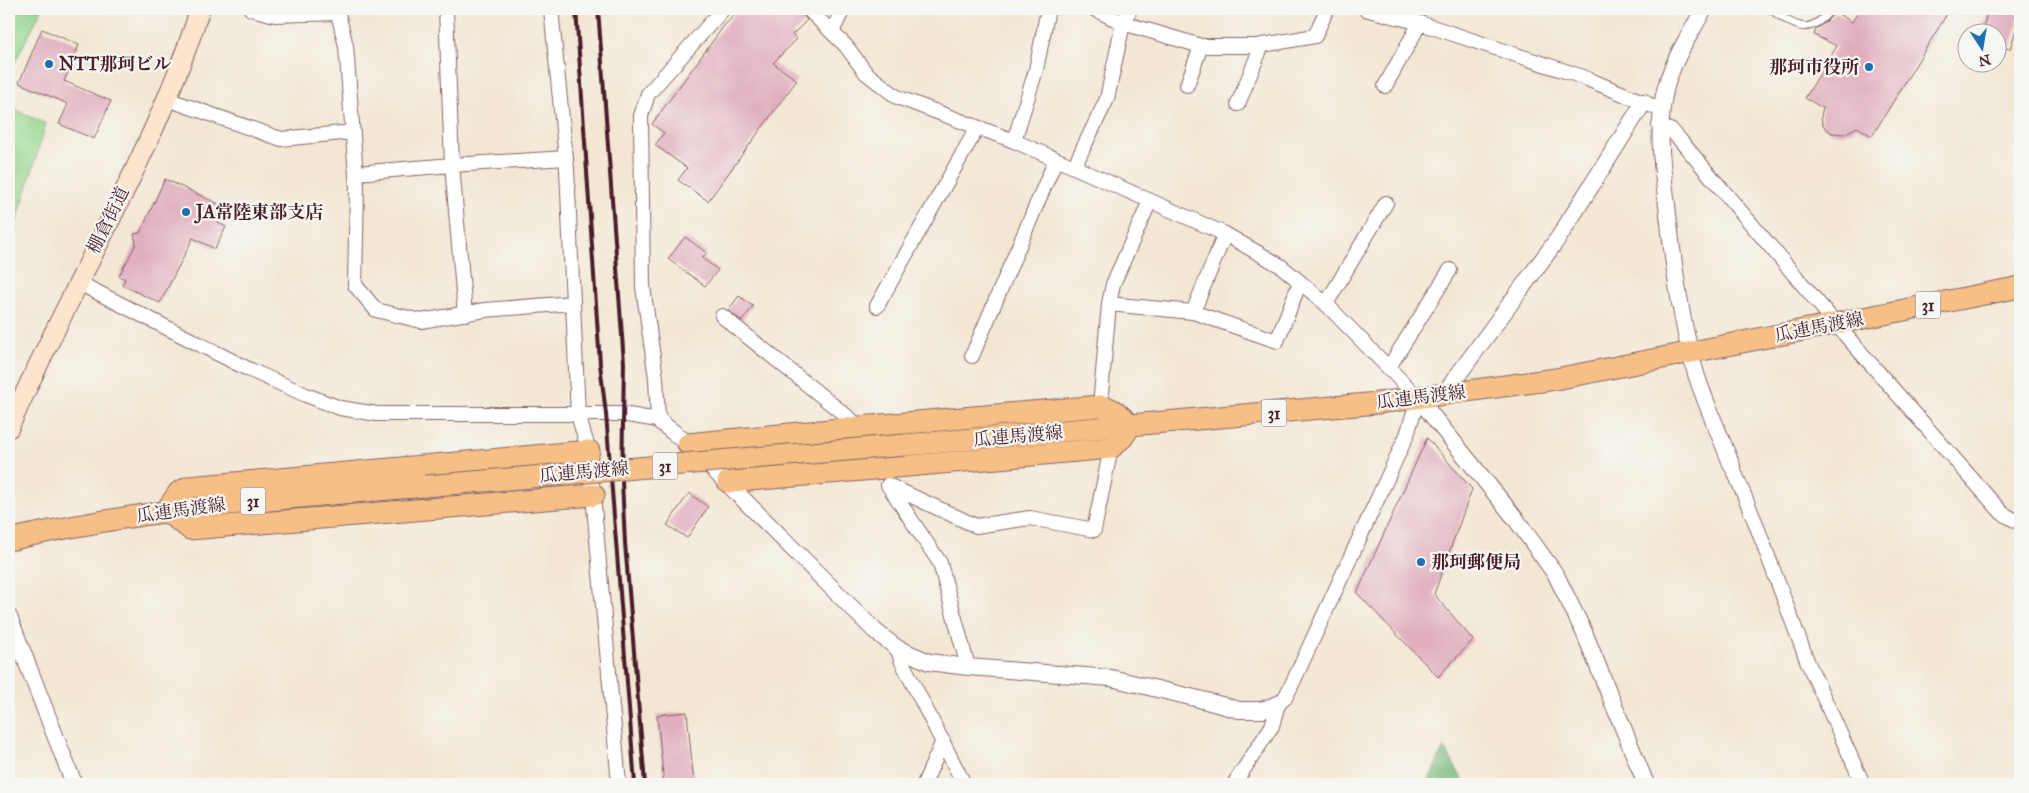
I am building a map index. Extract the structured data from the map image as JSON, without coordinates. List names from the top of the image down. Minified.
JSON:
{"streets":{"main road":["棚倉街道","31","瓜連馬渡線"]},"places":["NTT那珂ビル","那珂市役所","JA常陸東部支店","那珂郵便局"],"north":"bottom"}
